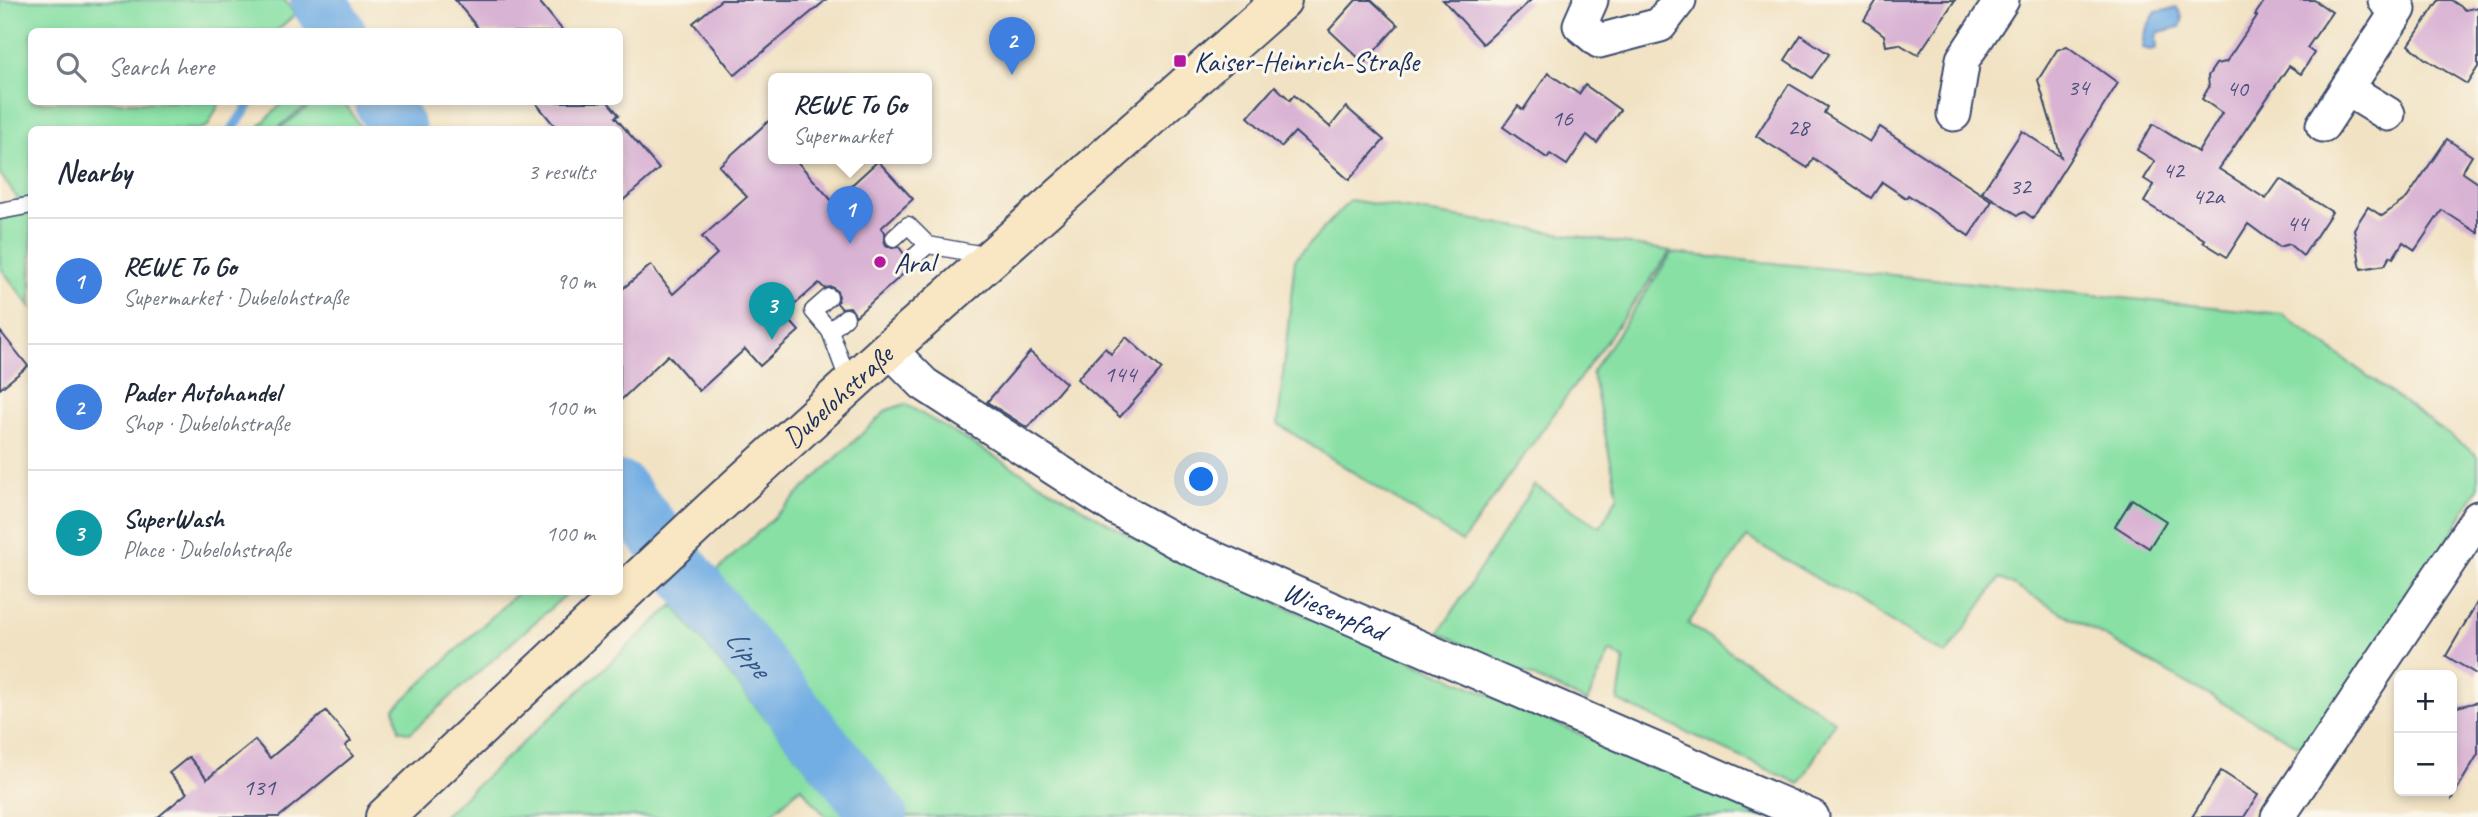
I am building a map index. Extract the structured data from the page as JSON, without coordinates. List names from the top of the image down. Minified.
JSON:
{"streets":{"main road":["Dubelohstraße"],"street":["Wiesenpfad"]},"crossings":[["Dubelohstraße","Wiesenpfad"]],"water":["Lippe"],"places":{"transit":["Kaiser-Heinrich-Straße"],"other":["Aral"]},"house_numbers":["34","40","16","28","42","32","42a","44","144","131"],"page":{"pins":["2","1","3"],"search":"Search here","popup":["REWE To Go","Supermarket"],"heading":["Nearby","3 results"],"list":[{"mark":"1","name":"REWE To Go","note":"Supermarket · Dubelohstraße","value":"90 m"},{"mark":"2","name":"Pader Autohandel","note":"Shop · Dubelohstraße","value":"100 m"},{"mark":"3","name":"SuperWash","note":"Place · Dubelohstraße","value":"100 m"}],"map_buttons":["+","−"]}}
